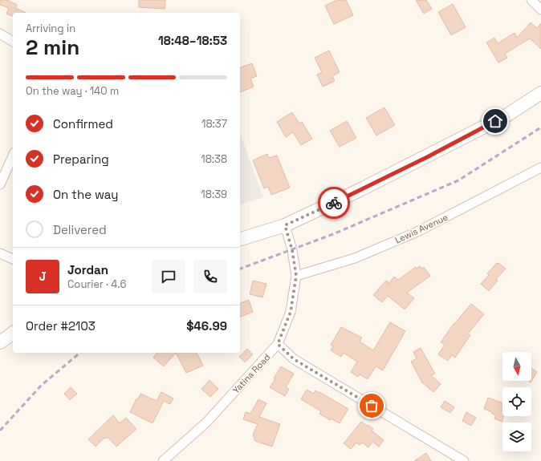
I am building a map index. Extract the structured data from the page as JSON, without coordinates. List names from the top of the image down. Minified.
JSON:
{"streets":{"street":["Lewis Avenue","Yatina Road"]},"crossings":[["Lewis Avenue","Yatina Road"]],"north":"bottom","page":{"heading":["2 min","Arriving in","18:48–18:53"],"panel":["Jordan","Courier · 4.6","Order #2103","$46.99"],"bar":"On the way · 140 m","list":[["Confirmed","18:37"],["Preparing","18:38"],["On the way","18:39"],"Delivered"],"round":"J"}}
